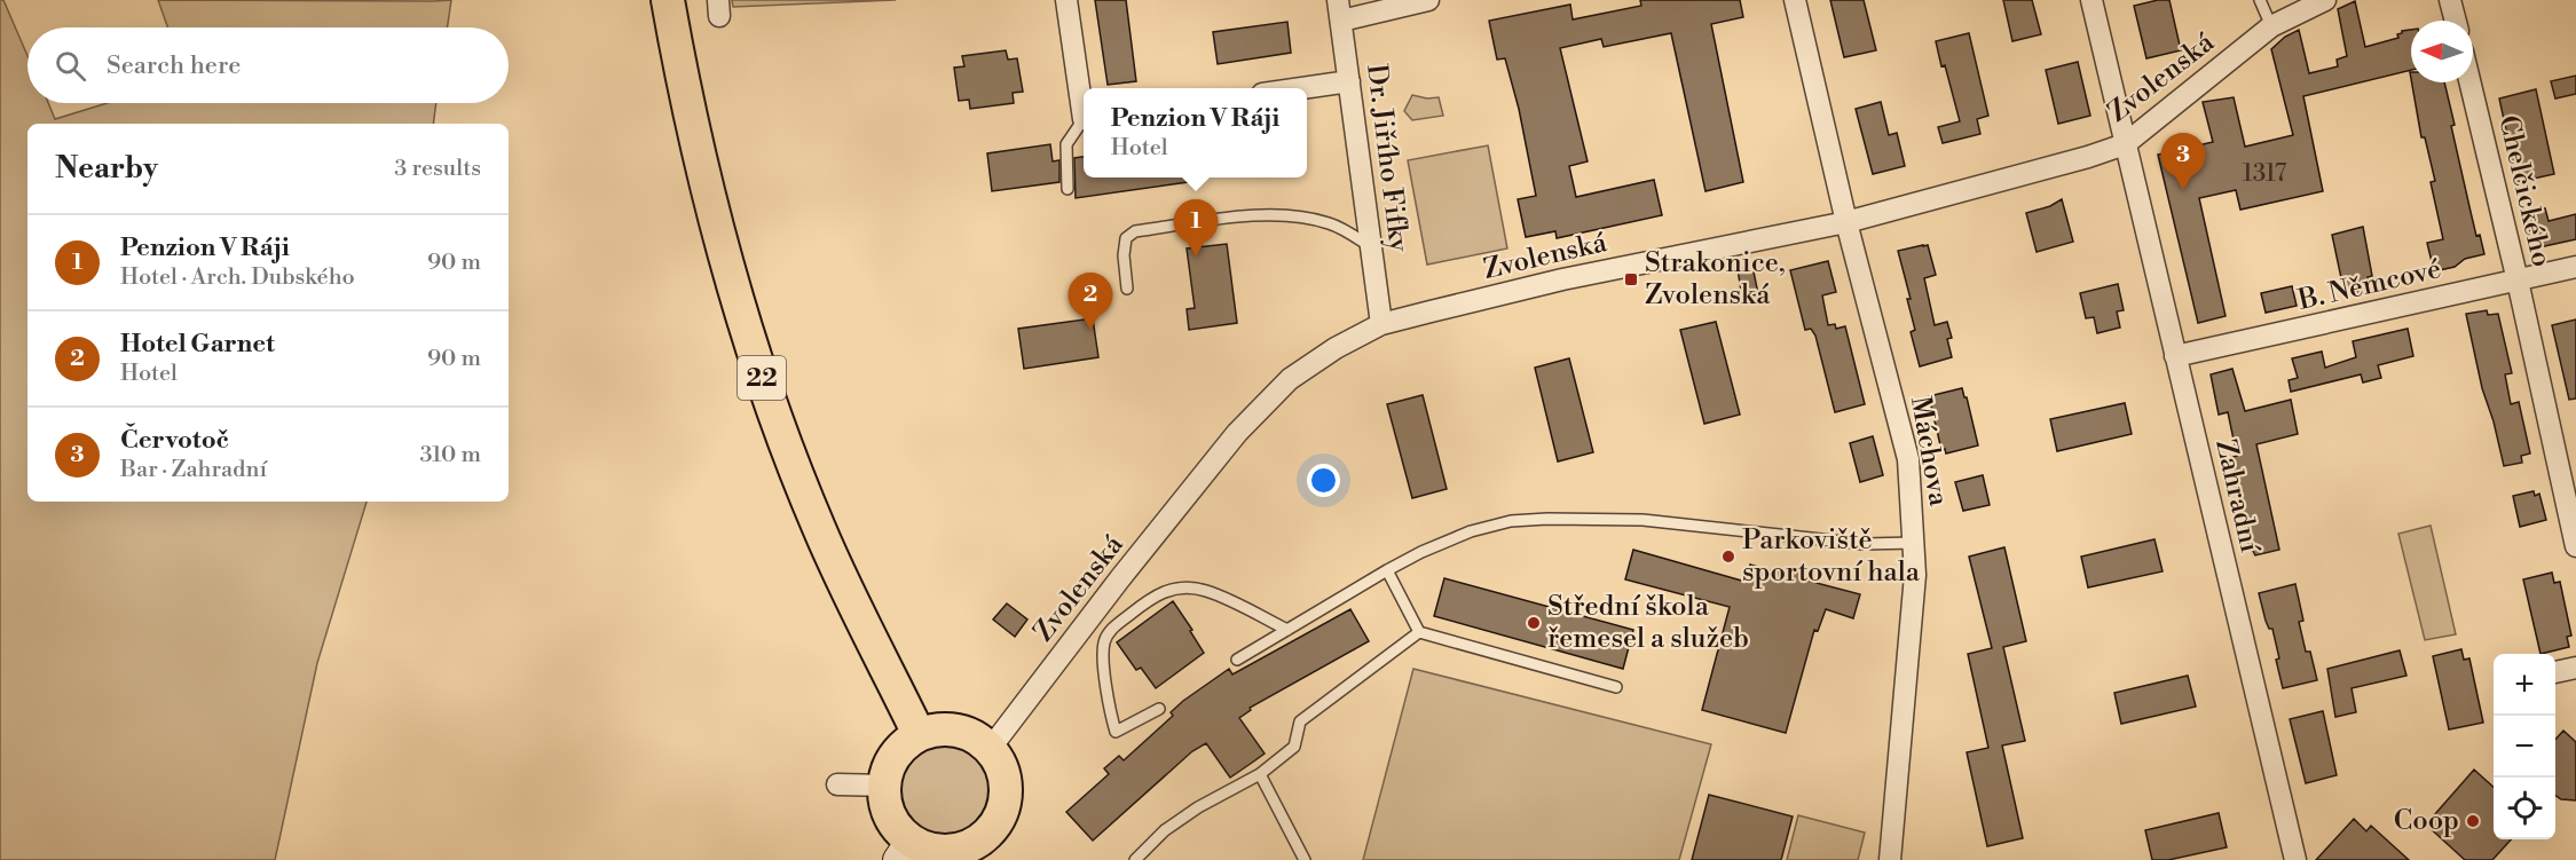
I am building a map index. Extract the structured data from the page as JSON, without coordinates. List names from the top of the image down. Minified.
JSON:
{"streets":{"main road":["22"],"street":["Zvolenská","Dr. Jiřího Fifky","Chelčického","B. Němcové","Máchova","Zahradní"]},"crossings":[["Zvolenská","Dr. Jiřího Fifky"],["Zvolenská","22"],["Zvolenská","Máchova"],["Zvolenská","Zahradní"],["Chelčického","B. Němcové"],["B. Němcové","Zahradní"]],"places":{"transit":["Strakonice, Zvolenská"],"other":["Parkoviště sportovní hala","Střední škola řemesel a služeb","Coop"]},"house_numbers":["1317"],"north":"left","page":{"search":"Search here","popup":["Penzion V Ráji","Hotel"],"heading":["Nearby","3 results"],"pins":["3","1","2"],"list":[{"mark":"1","name":"Penzion V Ráji","note":"Hotel · Arch. Dubského","value":"90 m"},{"mark":"2","name":"Hotel Garnet","note":"Hotel","value":"90 m"},{"mark":"3","name":"Červotoč","note":"Bar · Zahradní","value":"310 m"}],"map_buttons":["+","−"]}}
